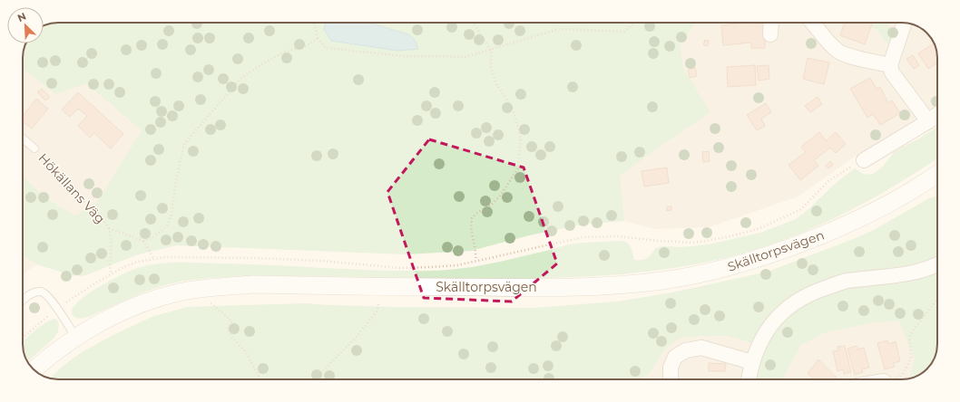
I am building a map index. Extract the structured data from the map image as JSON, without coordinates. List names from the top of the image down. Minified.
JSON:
{"streets":{"street":["Skälltorpsvägen"],"lane":["Hökällans Väg"]},"north":"top left"}
